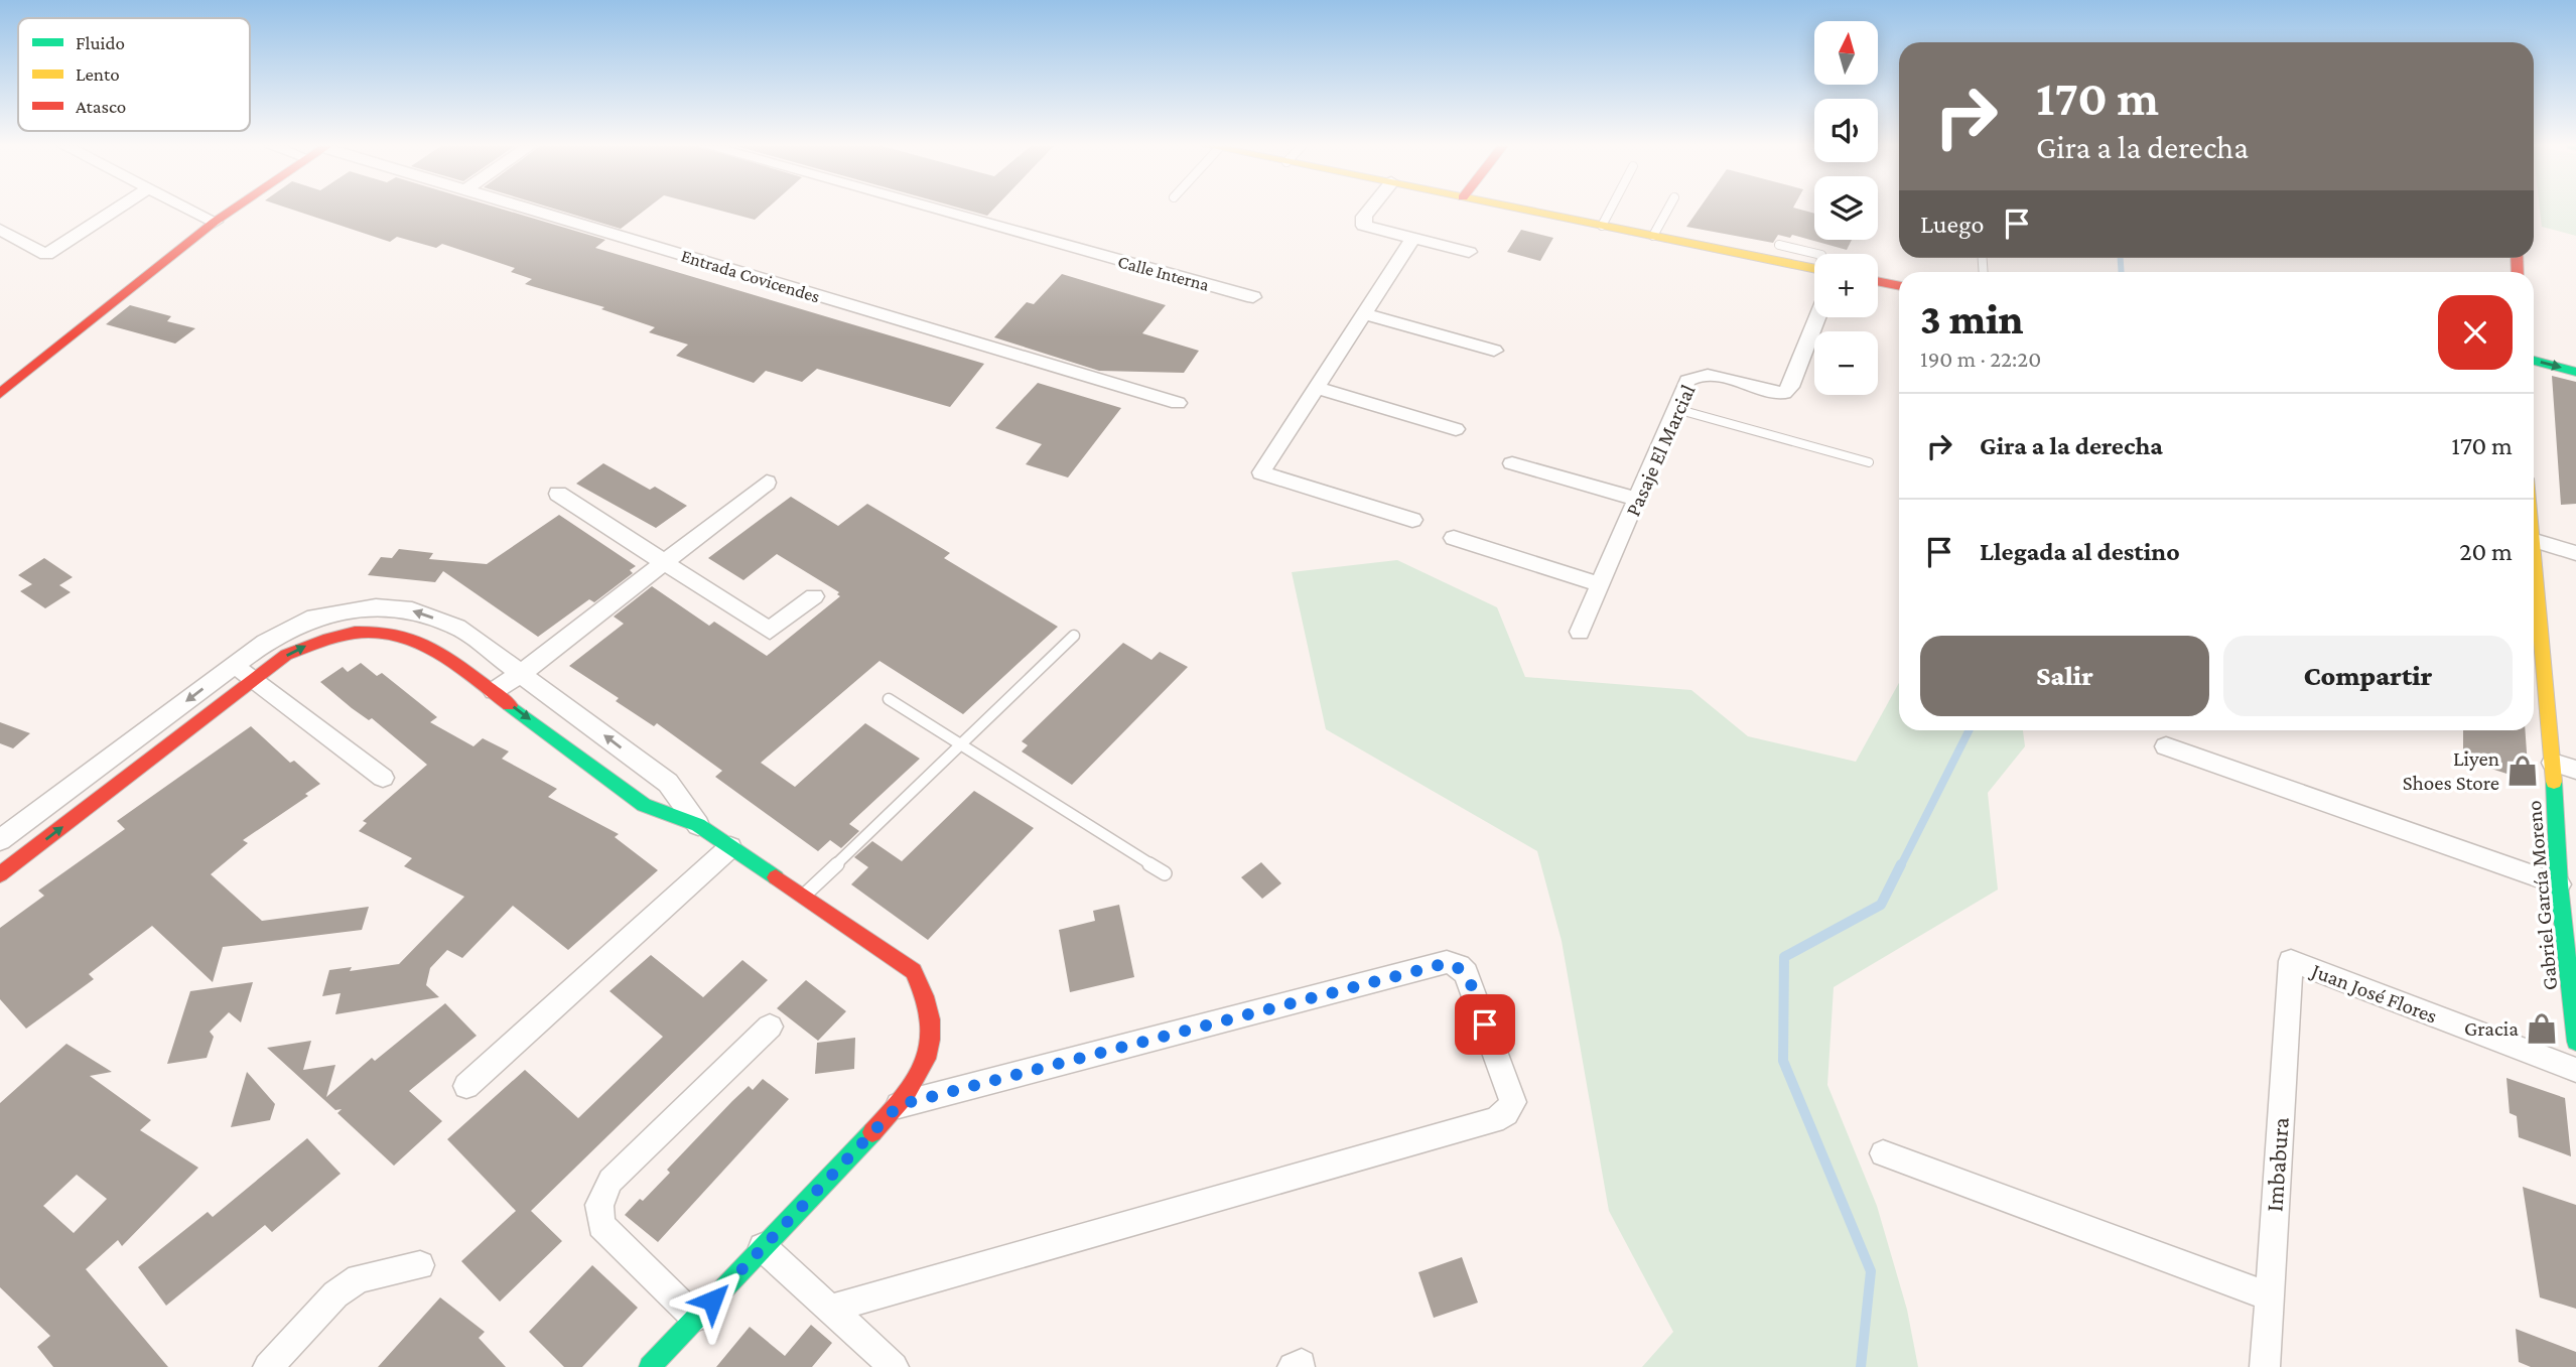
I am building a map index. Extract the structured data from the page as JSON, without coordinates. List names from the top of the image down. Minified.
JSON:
{"streets":{"street":["Calle Interna","Entrada Covicendes","Pasaje El Marcial","Gabriel García Moreno","Juan José Flores","Imbabura"]},"crossings":[["Juan José Flores","Imbabura"]],"places":{"shop":["Liyen Shoes Store","Gracia"]},"legend":["Fluido","Lento","Atasco"],"north":"top","page":{"map_buttons":["+","−"],"turn":["170 m","Gira a la derecha"],"then":"Luego","heading":["3 min","190 m · 22:20"],"list":[{"name":"Gira a la derecha","value":"170 m"},{"name":"Llegada al destino","value":"20 m"}],"buttons":["Salir","Compartir"]}}
